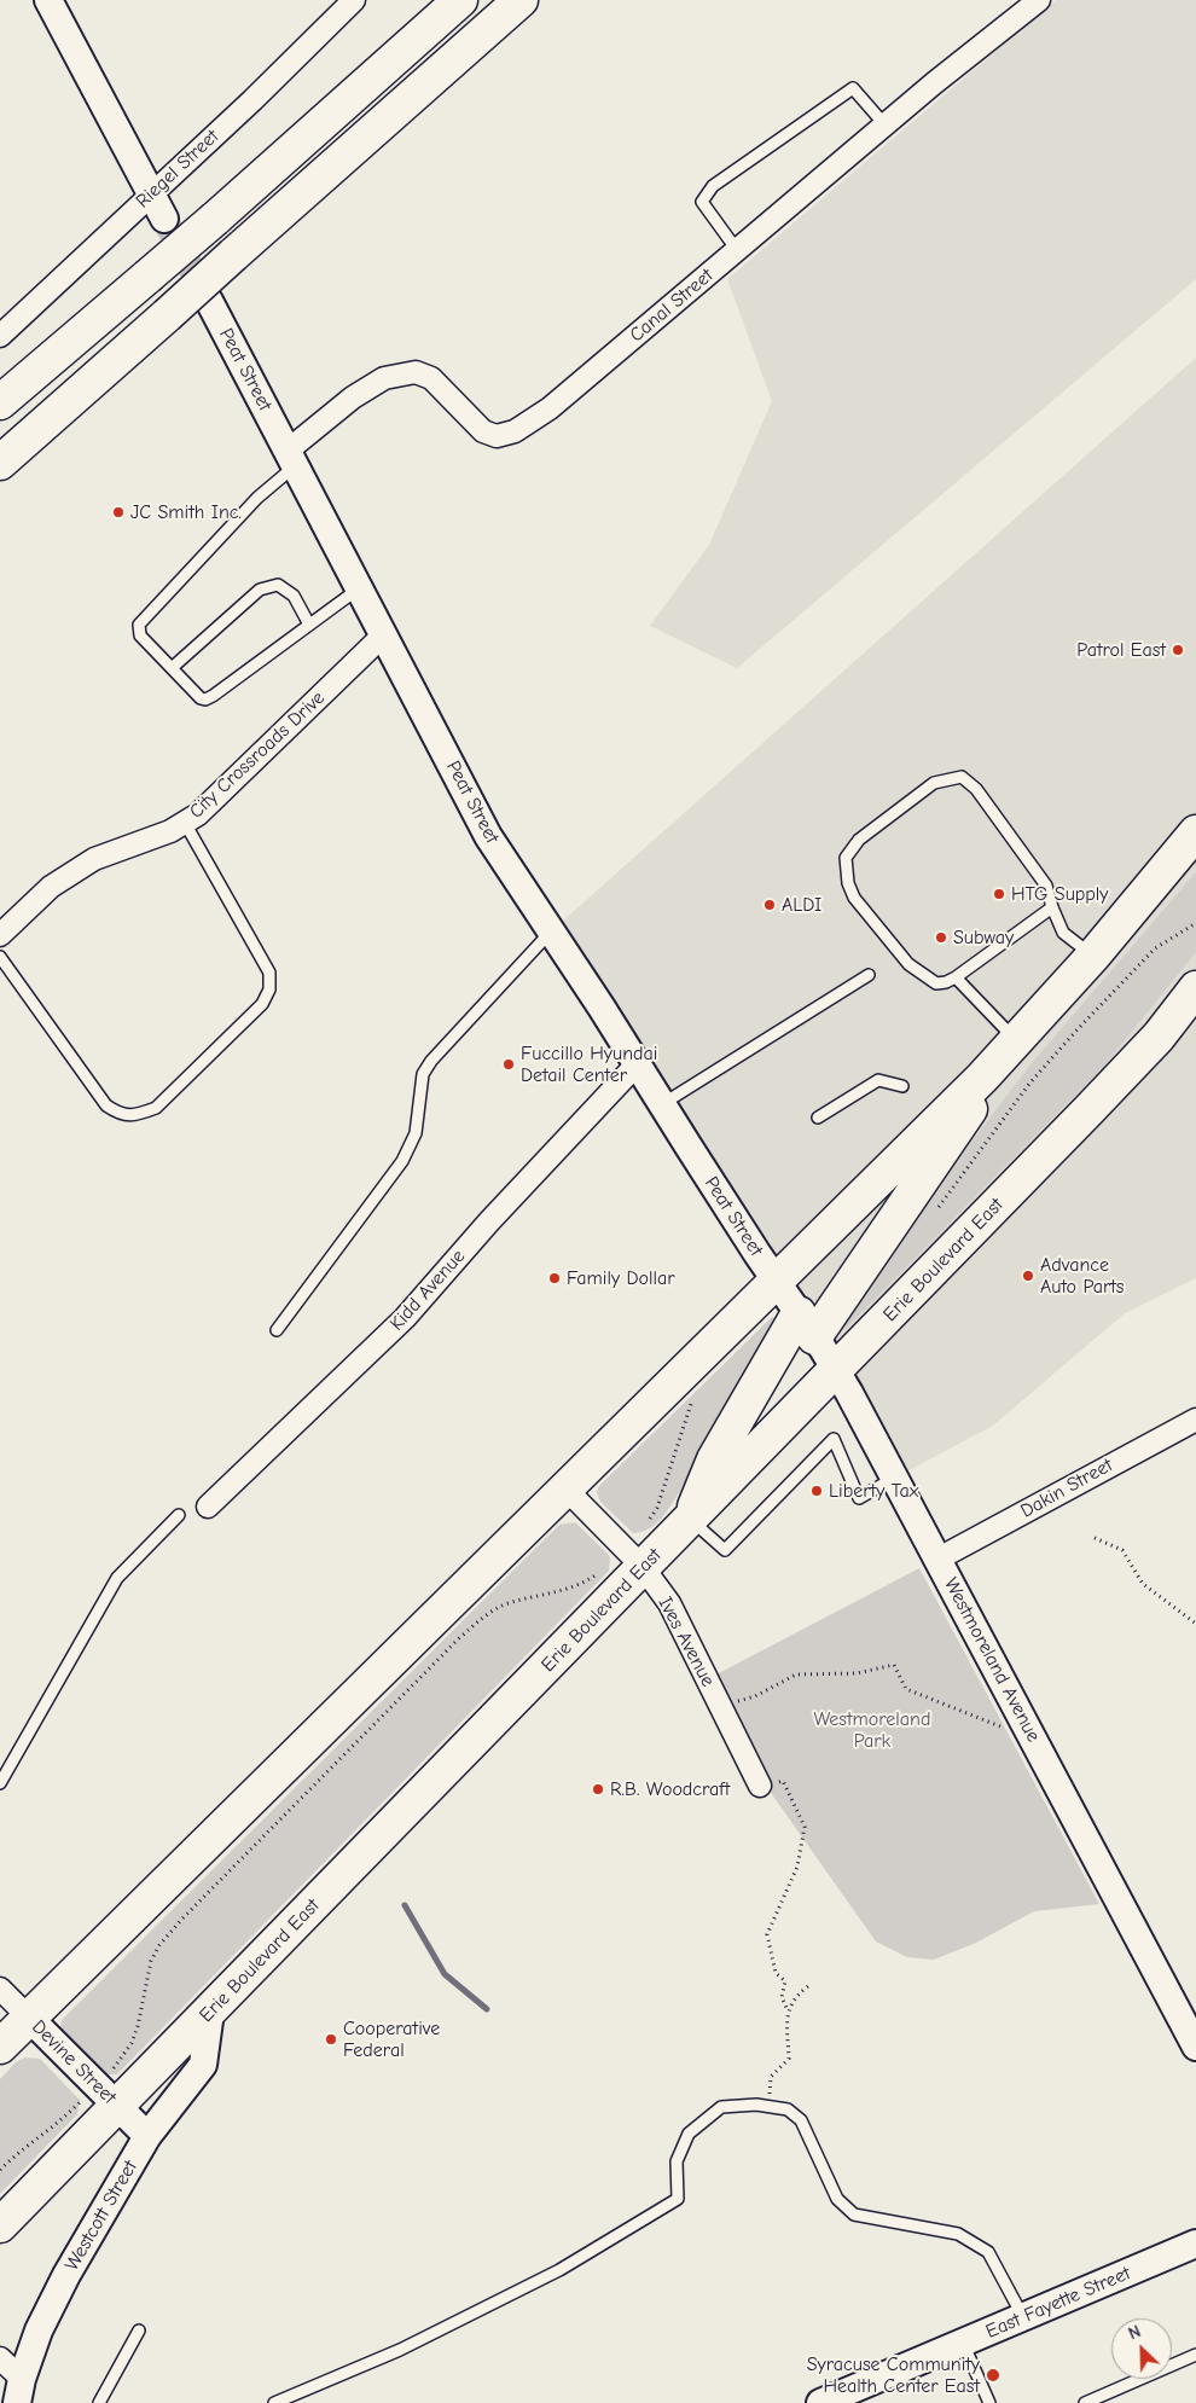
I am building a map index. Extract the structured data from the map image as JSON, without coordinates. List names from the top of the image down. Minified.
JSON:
{"streets":{"main road":["Erie Boulevard East"],"street":["Riegel Street","Canal Street","Peat Street","City Crossroads Drive","Kidd Avenue","Dakin Street","Ives Avenue","Westmoreland Avenue","Devine Street","Westcott Street","East Fayette Street"]},"crossings":[["Canal Street","Peat Street"],["Peat Street","City Crossroads Drive"],["Peat Street","Kidd Avenue"],["Peat Street","Westmoreland Avenue"],["Erie Boulevard East","Ives Avenue"],["Erie Boulevard East","Westmoreland Avenue"],["Erie Boulevard East","Devine Street"],["Erie Boulevard East","Westcott Street"],["Dakin Street","Westmoreland Avenue"],["Devine Street","Westcott Street"]],"parks":["Westmoreland Park"],"places":["JC Smith Inc.","Patrol East","HTG Supply","ALDI","Subway","Fuccillo Hyundai Detail Center","Advance Auto Parts","Family Dollar","Liberty Tax","R.B. Woodcraft","Cooperative Federal","Syracuse Community Health Center East"],"north":"top left"}
